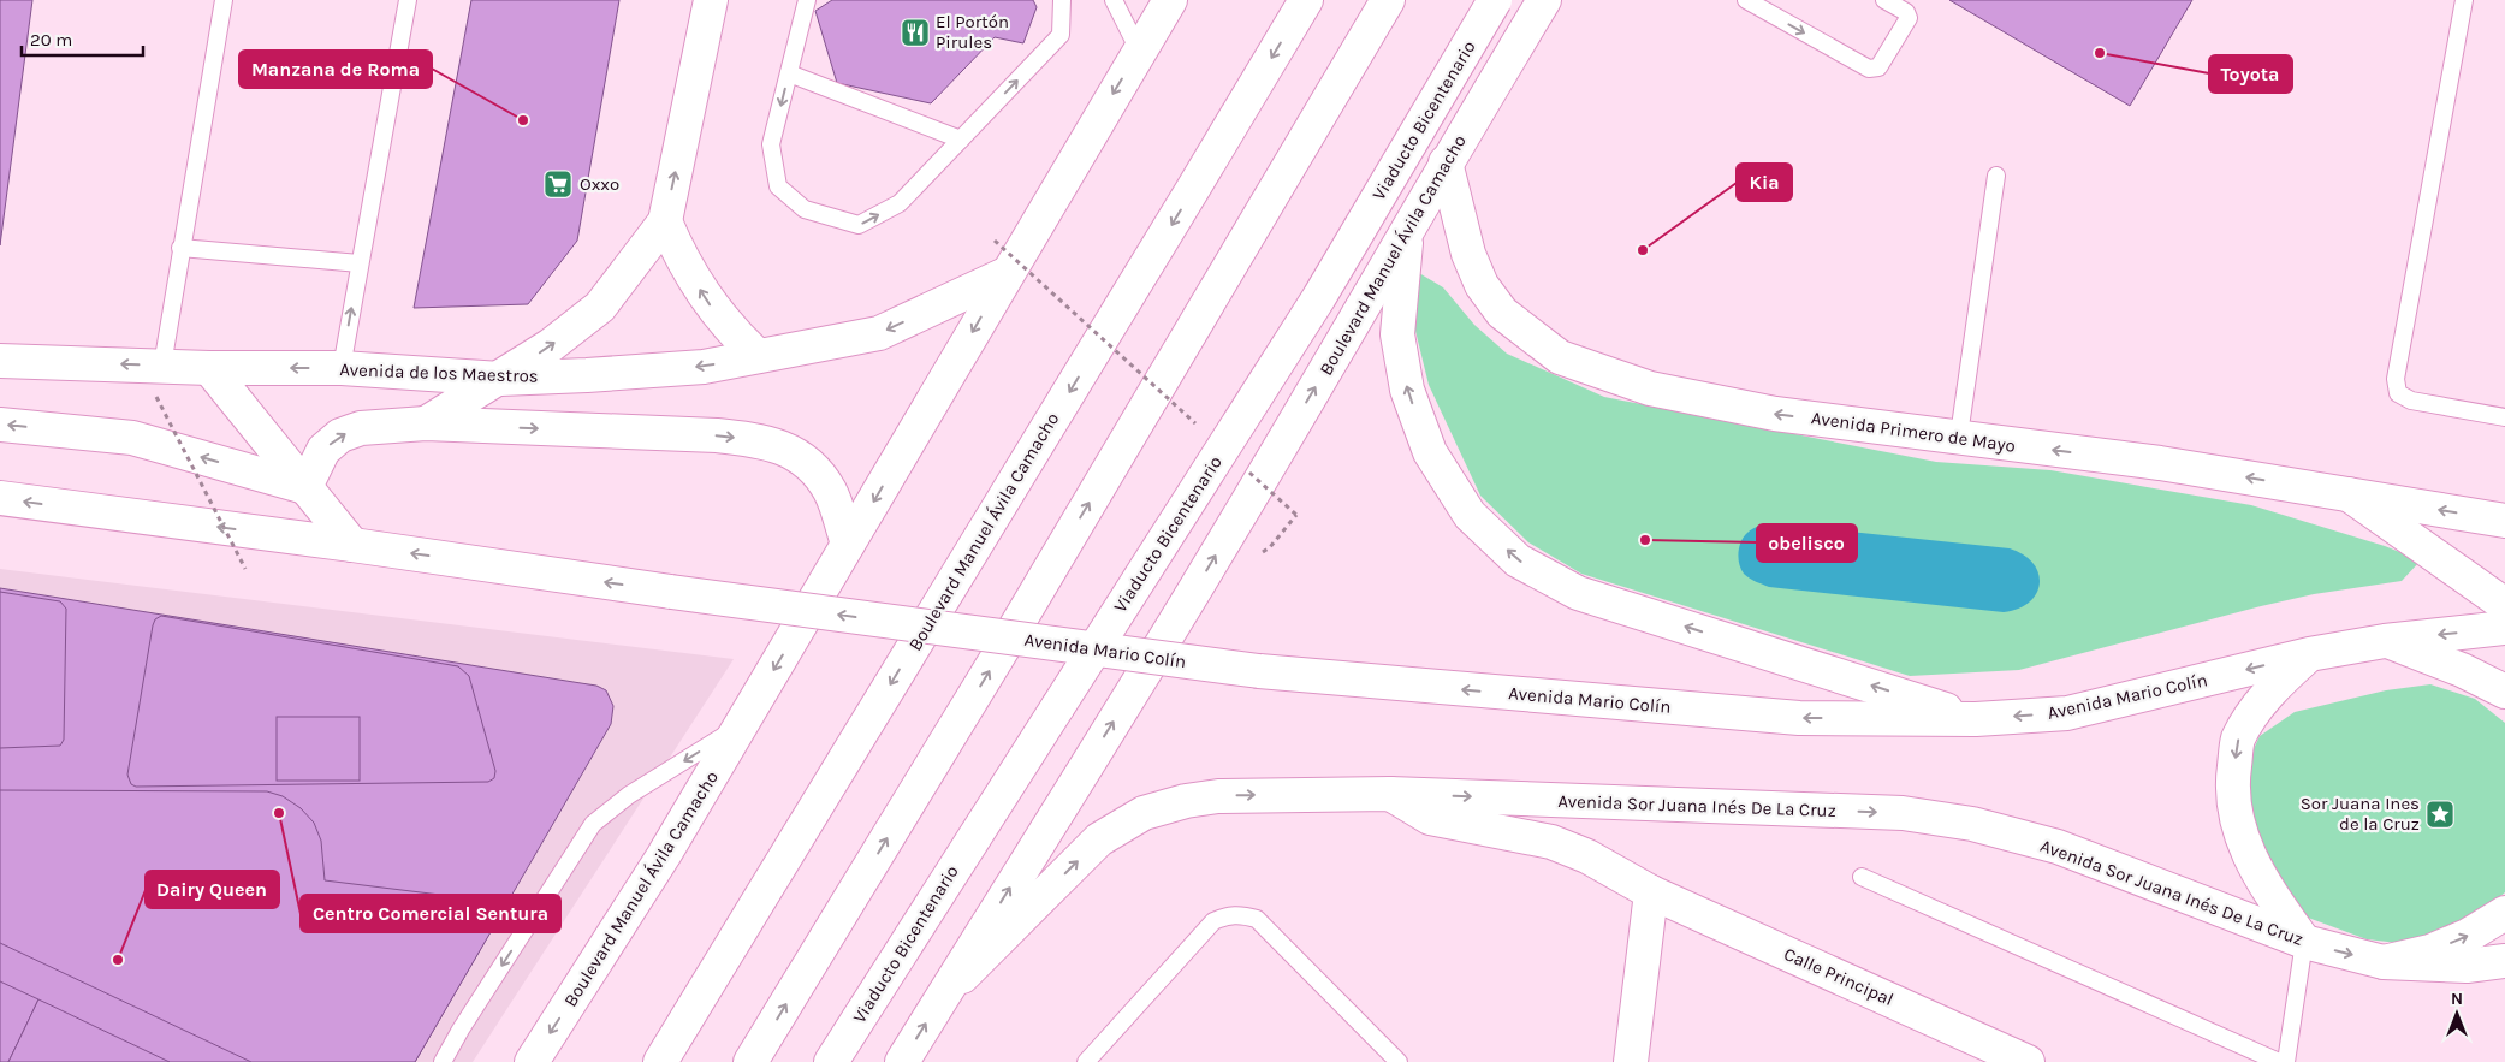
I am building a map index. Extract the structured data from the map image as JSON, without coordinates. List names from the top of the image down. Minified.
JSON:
{"streets":{"main road":["Viaducto Bicentenario","Boulevard Manuel Ávila Camacho","Avenida de los Maestros","Avenida Primero de Mayo","Avenida Mario Colín","Avenida Sor Juana Inés De La Cruz","Calle Principal"]},"crossings":[["Boulevard Manuel Ávila Camacho","Avenida de los Maestros"],["Boulevard Manuel Ávila Camacho","Avenida Primero de Mayo"],["Boulevard Manuel Ávila Camacho","Avenida Sor Juana Inés De La Cruz"],["Avenida Sor Juana Inés De La Cruz","Calle Principal"]],"one_way":["Avenida Primero de Mayo","Avenida Mario Colín","Avenida Sor Juana Inés De La Cruz"],"places":{"restaurant":["El Portón Pirules"],"other":["Toyota","Manzana de Roma","Kia","obelisco","Centro Comercial Sentura","Dairy Queen"],"supermarket":["Oxxo"],"place":["Sor Juana Ines de la Cruz"]},"scale_bar":"20 m","north":"top"}
